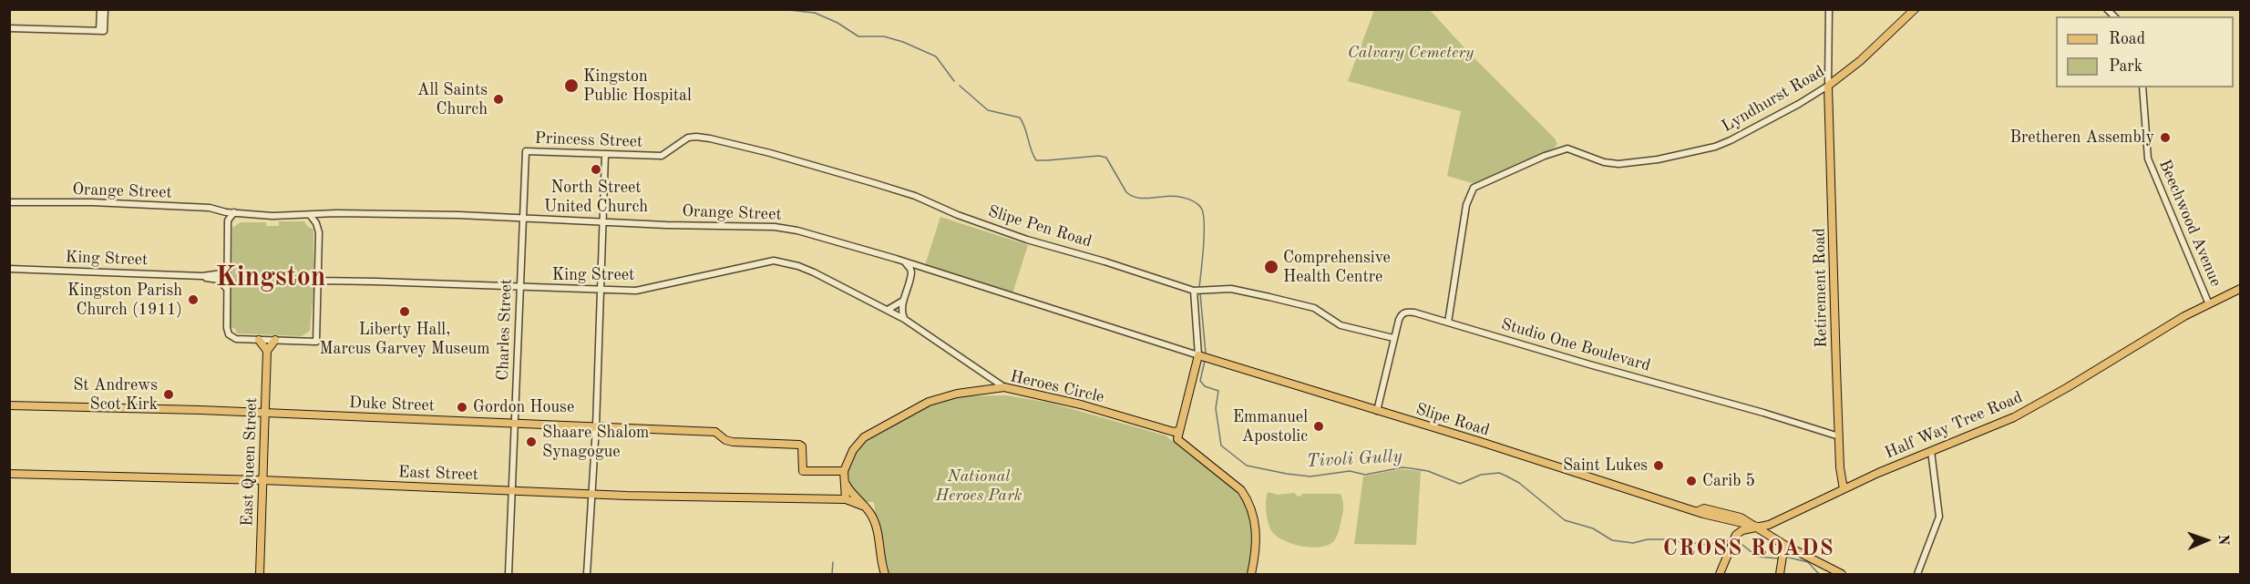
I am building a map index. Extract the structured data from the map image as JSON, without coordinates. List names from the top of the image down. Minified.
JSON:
{"streets":{"main road":["Lyndhurst Road","Retirement Road","Heroes Circle","Duke Street","Slipe Road","Half Way Tree Road","East Queen Street","East Street"],"street":["Princess Street","Orange Street","Beechwood Avenue","Slipe Pen Road","King Street","Charles Street","Studio One Boulevard"]},"crossings":[["Lyndhurst Road","Retirement Road"],["Lyndhurst Road","Studio One Boulevard"],["Princess Street","Slipe Pen Road"],["Princess Street","Charles Street"],["Orange Street","Charles Street"],["Orange Street","Slipe Road"],["Beechwood Avenue","Half Way Tree Road"],["Slipe Pen Road","Studio One Boulevard"],["King Street","Charles Street"],["King Street","Heroes Circle"],["Retirement Road","Studio One Boulevard"],["Retirement Road","Half Way Tree Road"],["Charles Street","Duke Street"],["Charles Street","East Street"],["Studio One Boulevard","Slipe Road"],["Heroes Circle","Duke Street"],["Duke Street","East Queen Street"],["Slipe Road","Half Way Tree Road"],["East Queen Street","East Street"]],"districts":["Kingston","CROSS ROADS"],"water":["Tivoli Gully"],"parks":["Calvary Cemetery","National Heroes Park"],"places":["Kingston Public Hospital","All Saints Church","Bretheren Assembly","North Street United Church","Comprehensive Health Centre","Kingston Parish Church (1911)","Liberty Hall, Marcus Garvey Museum","St Andrews Scot Kirk","Gordon House","Emmanuel Apostolic","Shaare Shalom Synagogue","Saint Lukes","Carib 5"],"legend":["Road","Park"],"north":"right"}
